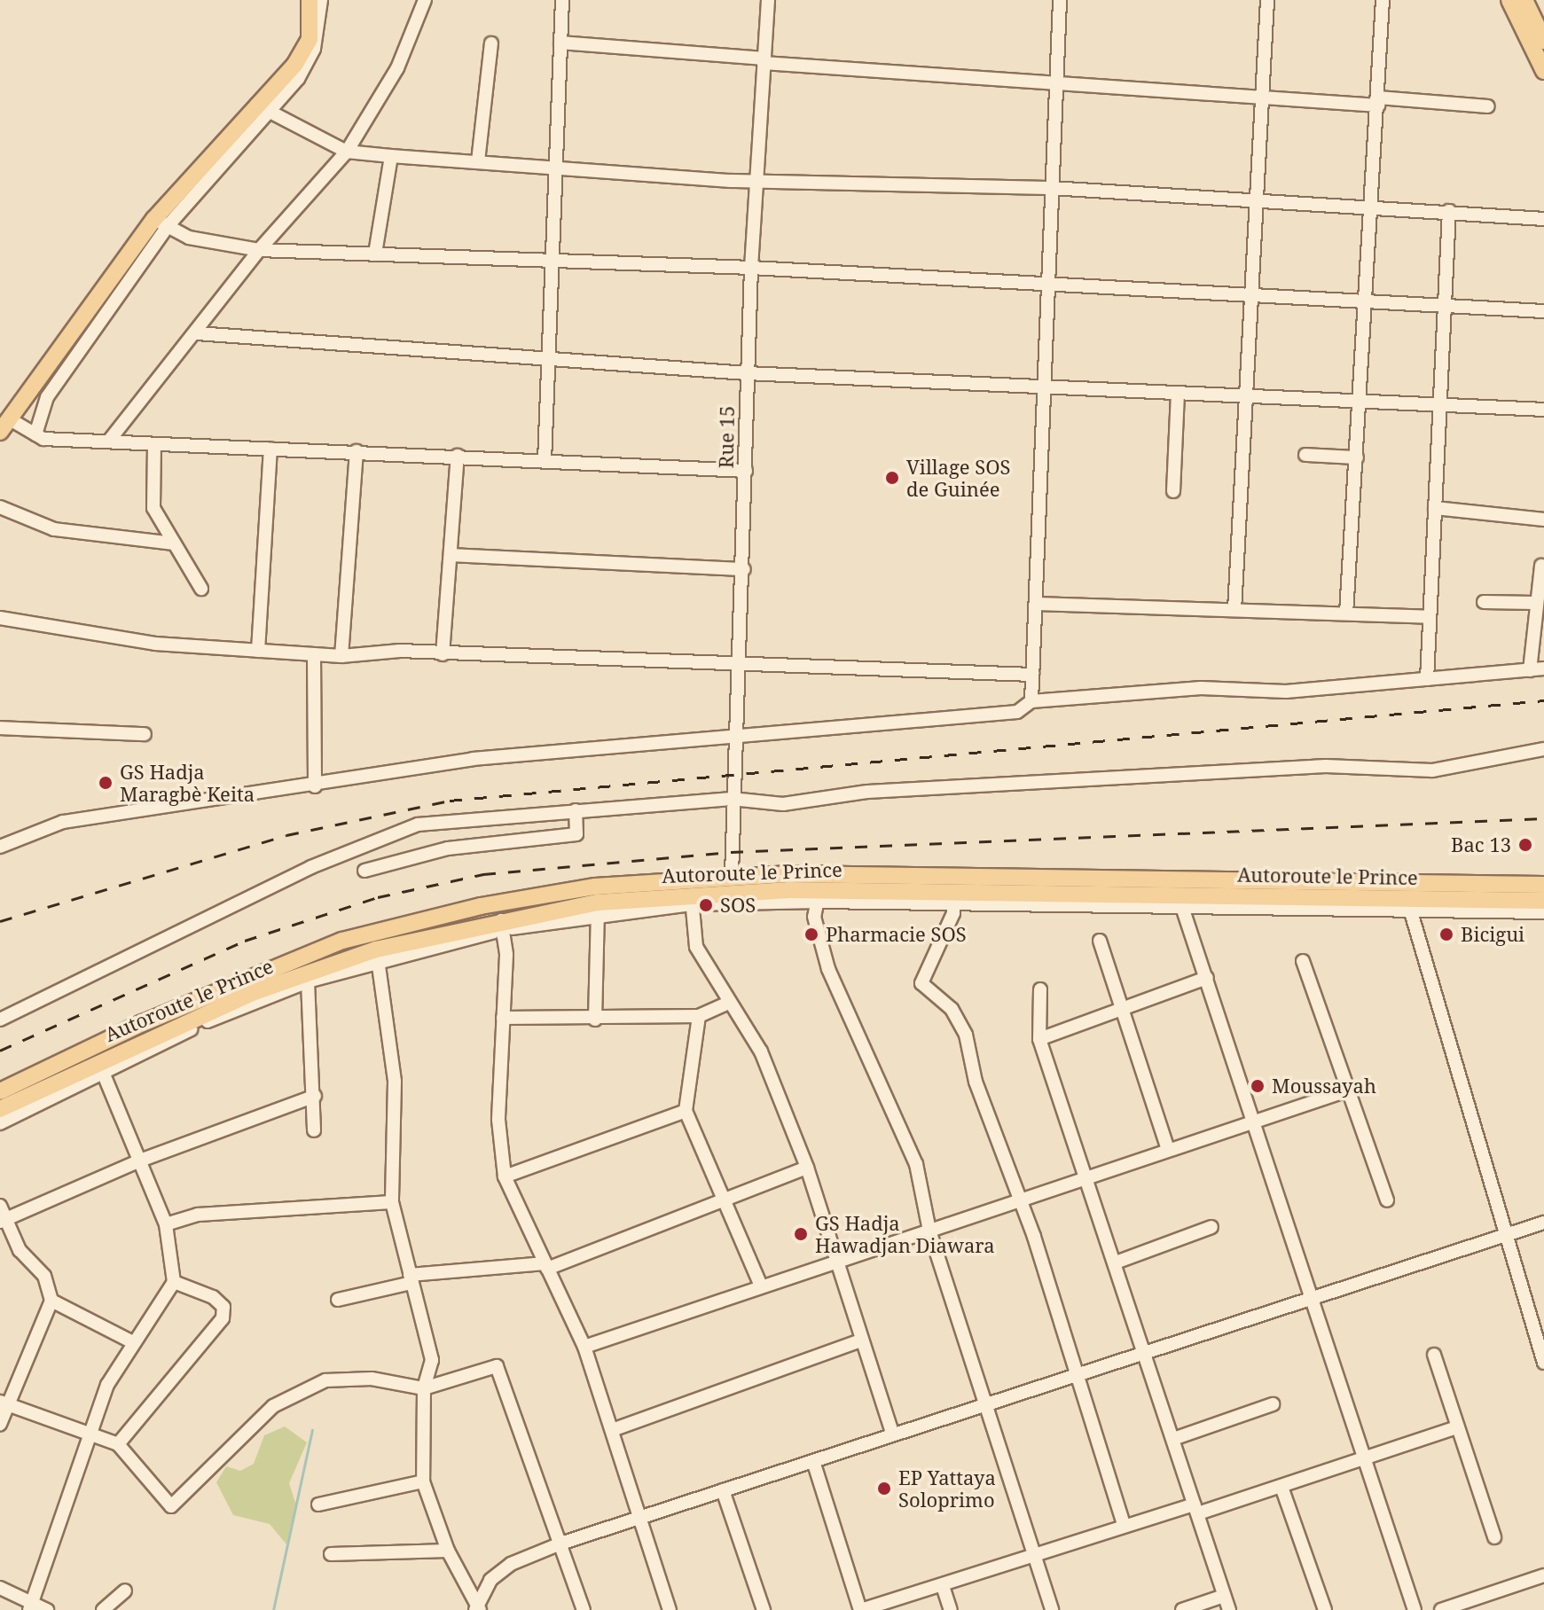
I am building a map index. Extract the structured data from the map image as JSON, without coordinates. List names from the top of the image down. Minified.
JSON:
{"streets":{"main road":["Autoroute le Prince"],"street":["Rue 15"]},"crossings":[["Rue 15","Autoroute le Prince"]],"places":["Village SOS de Guinée","GS Hadja Maragbè Keita","Bac 13","SOS","Pharmacie SOS","Bicigui","Moussayah","GS Hadja Hawadjan Diawara","EP Yattaya Soloprimo"]}
